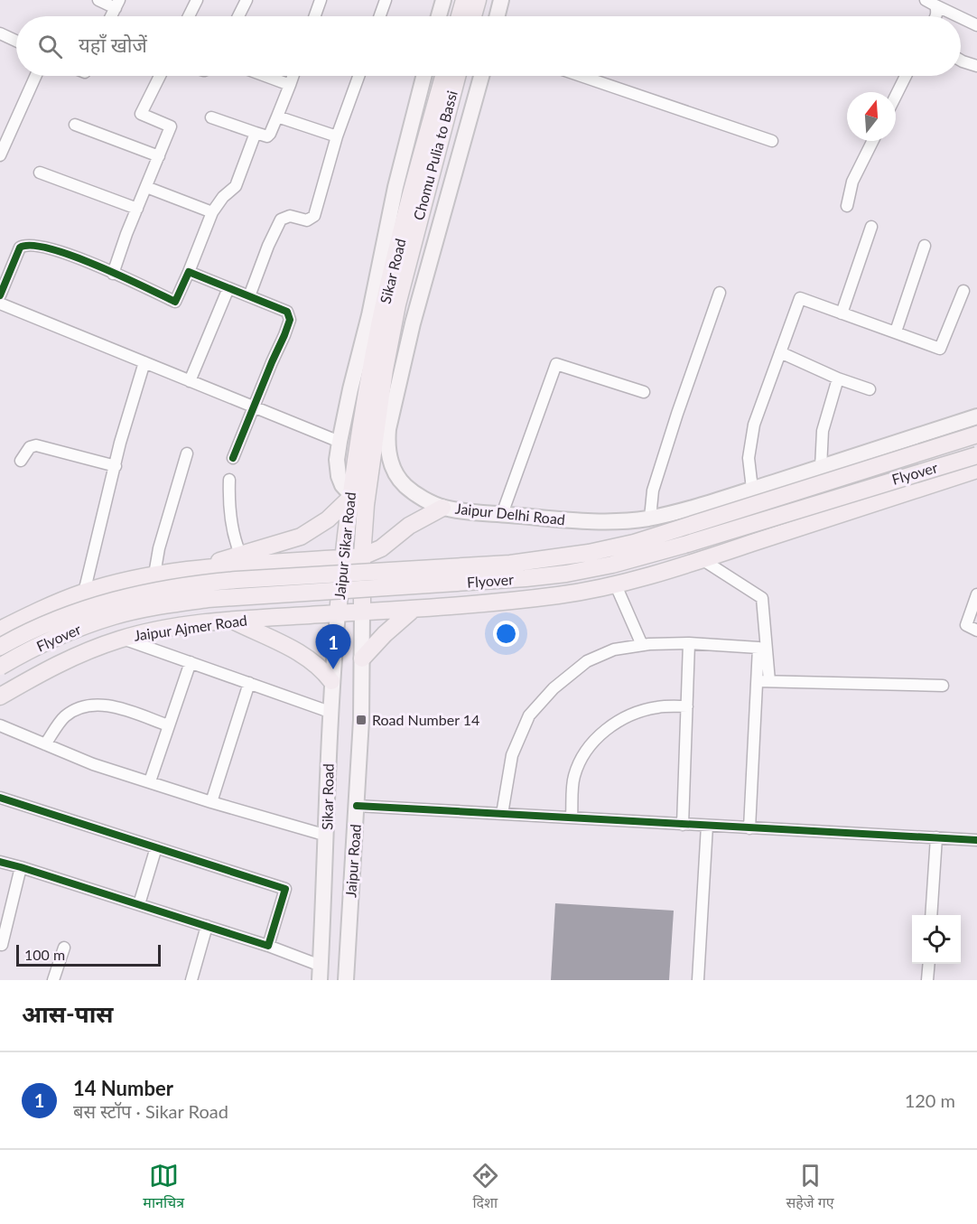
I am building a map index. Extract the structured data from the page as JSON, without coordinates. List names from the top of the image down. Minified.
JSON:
{"streets":{"highway":["Chomu Pulia to Bassi","Sikar Road","Flyover","Jaipur Sikar Road","Jaipur Ajmer Road"],"main road":["Jaipur Delhi Road","Jaipur Road"]},"crossings":[["Chomu Pulia to Bassi","Jaipur Ajmer Road"],["Chomu Pulia to Bassi","Jaipur Road"],["Sikar Road","Jaipur Sikar Road"],["Sikar Road","Jaipur Ajmer Road"],["Jaipur Sikar Road","Jaipur Ajmer Road"],["Jaipur Ajmer Road","Jaipur Road"]],"places":{"transit":["Road Number 14"]},"scale_bar":"100 m","north":"top","page":{"search":"यहाँ खोजें","pins":"1","scale":"100 m","heading":"आस-पास","list":[{"mark":"1","name":"14 Number","note":"बस स्टॉप · Sikar Road","value":"120 m"}],"nav":["मानचित्र","दिशा","सहेजे गए"]}}
